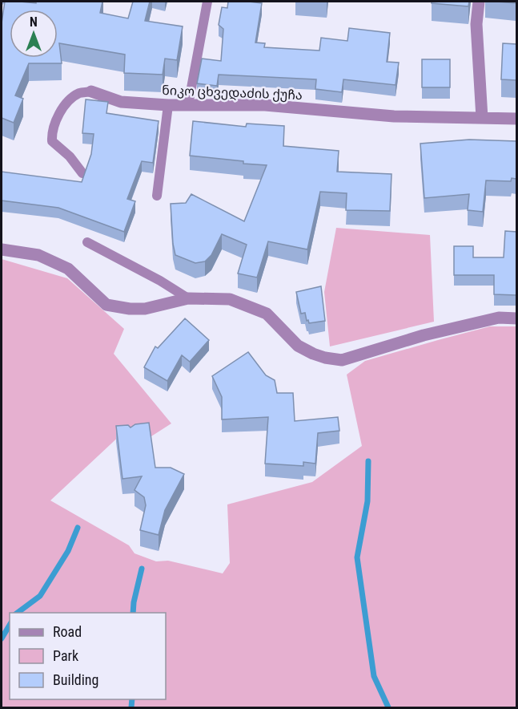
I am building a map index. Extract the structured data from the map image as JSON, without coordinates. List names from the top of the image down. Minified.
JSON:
{"streets":{"street":["ნიკო ცხვედაძის ქუჩა"]},"legend":["Road","Park","Building"],"north":"top"}
